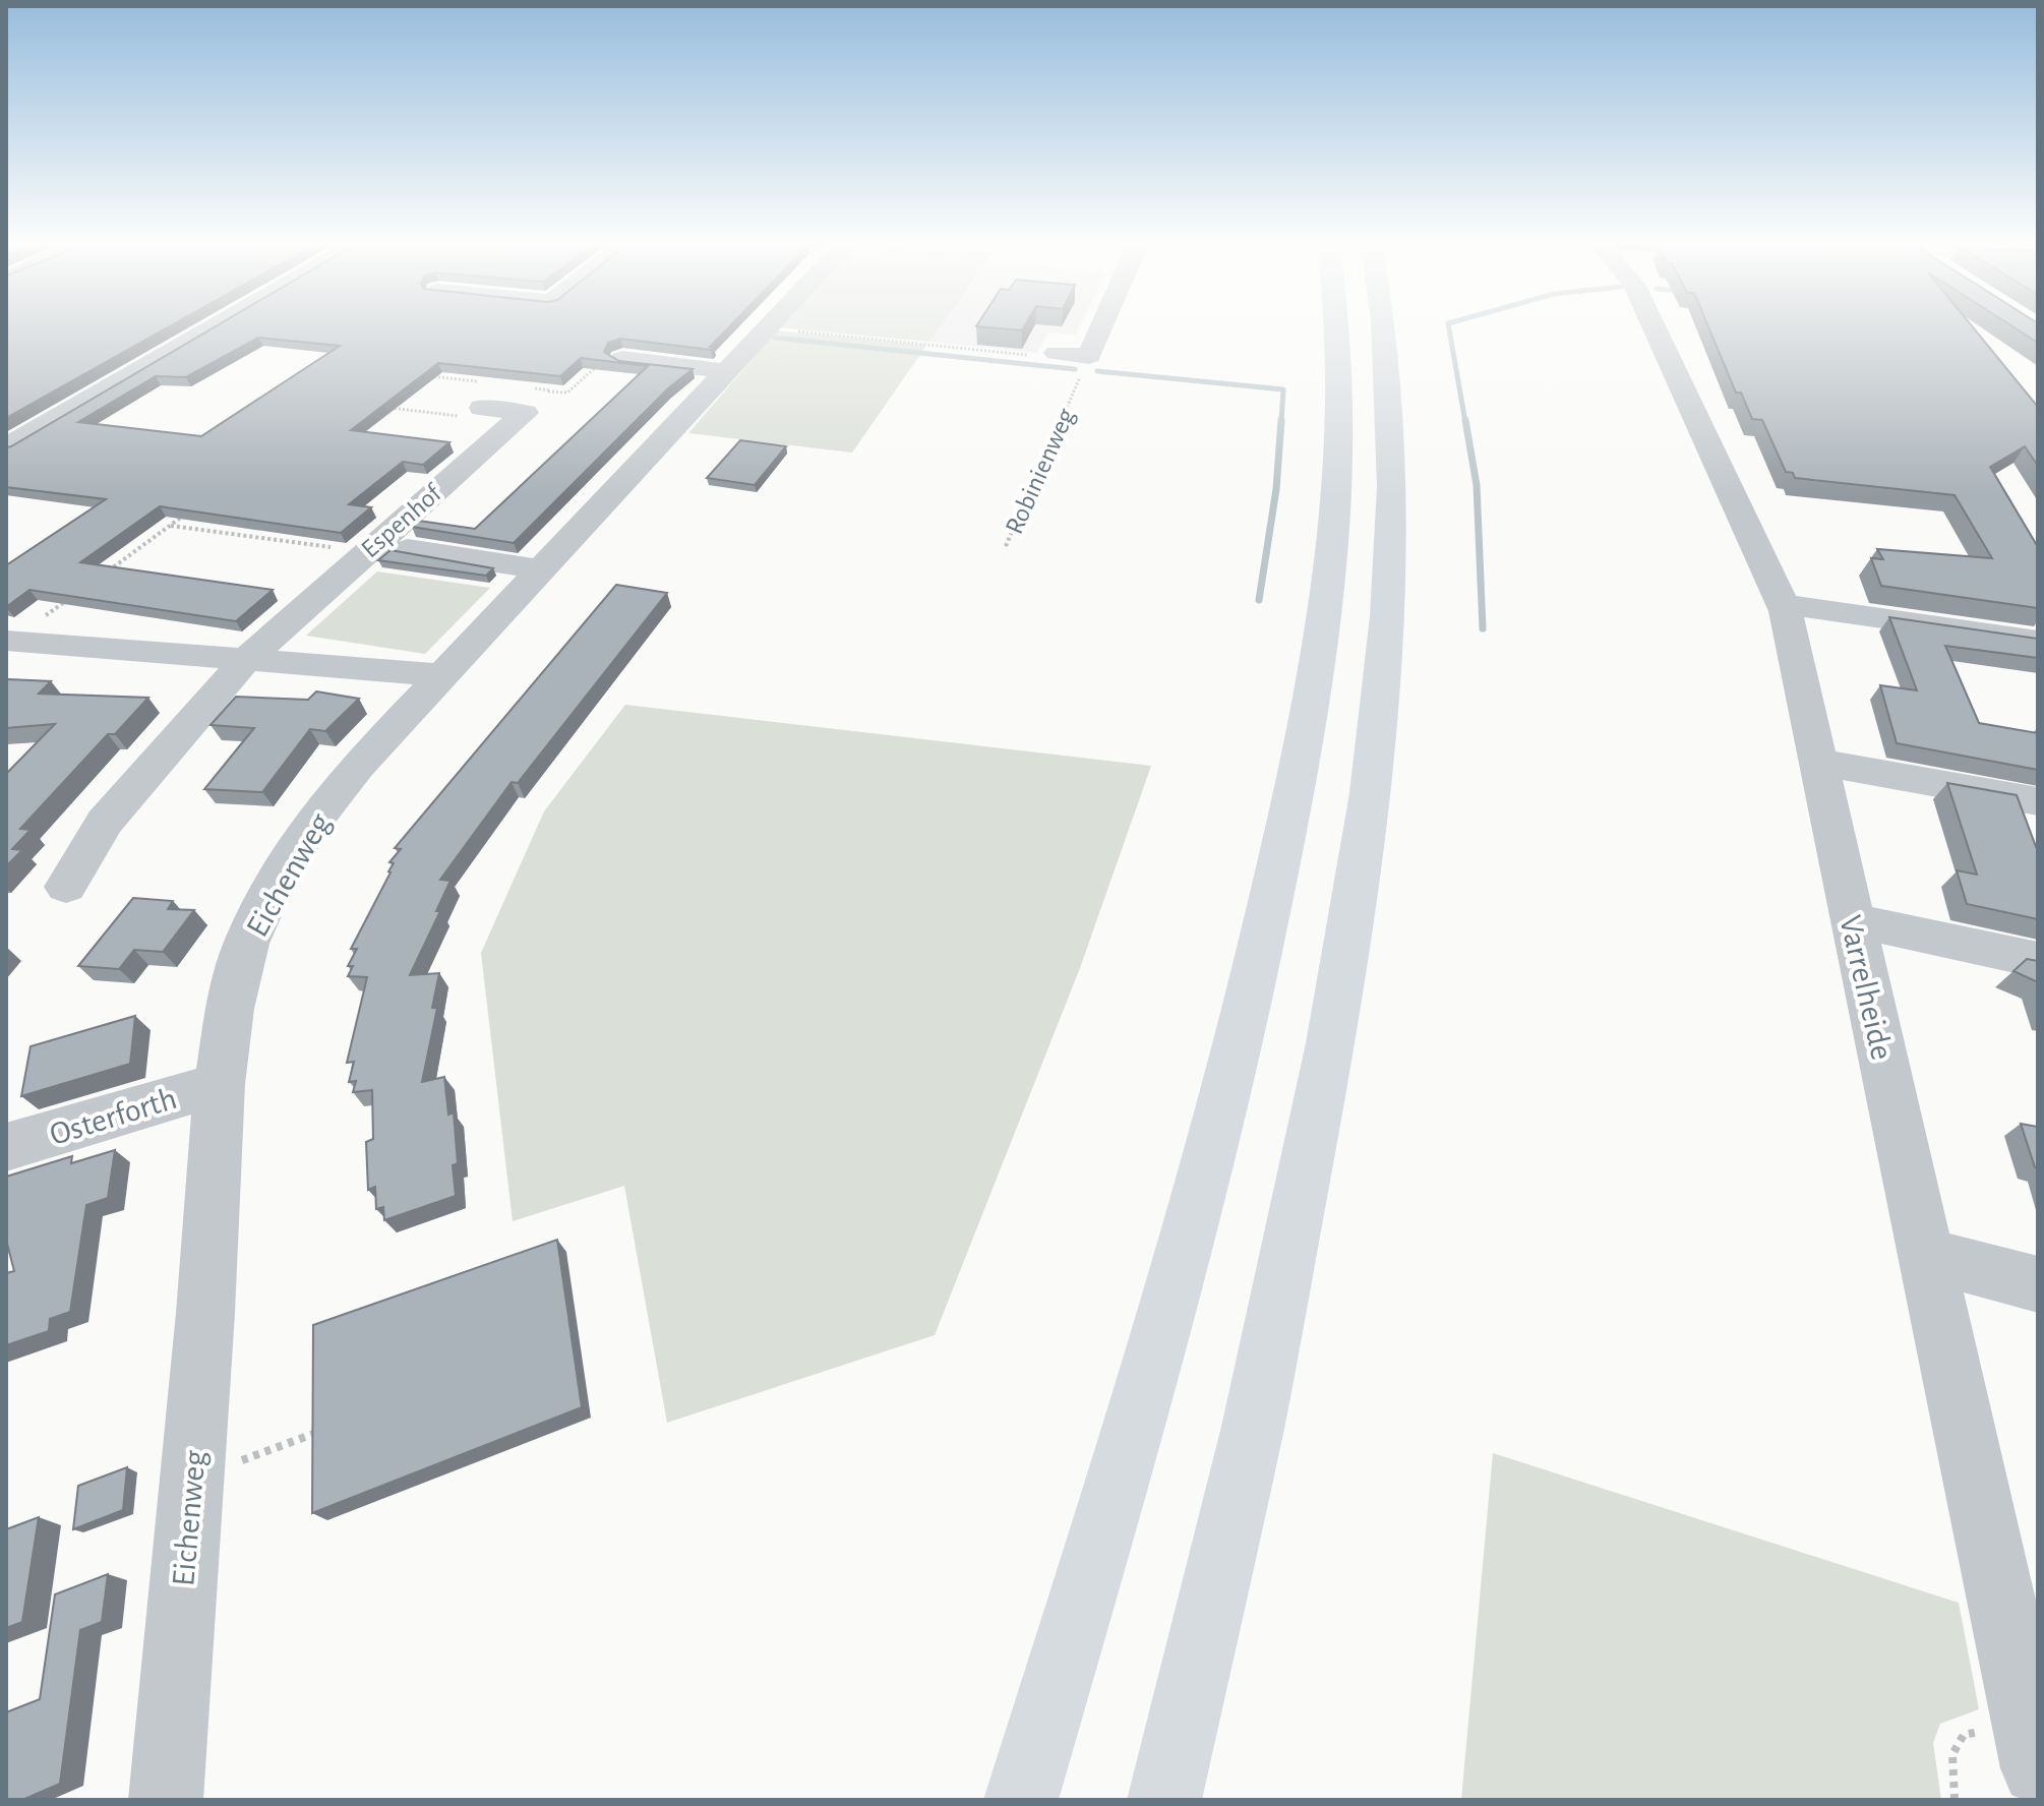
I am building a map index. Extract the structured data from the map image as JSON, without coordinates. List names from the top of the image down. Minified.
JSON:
{"streets":{"street":["Espenhof","Eichenweg","Varrelheide","Osterforth"],"path":["Robinienweg"]},"crossings":[["Eichenweg","Osterforth"]]}
